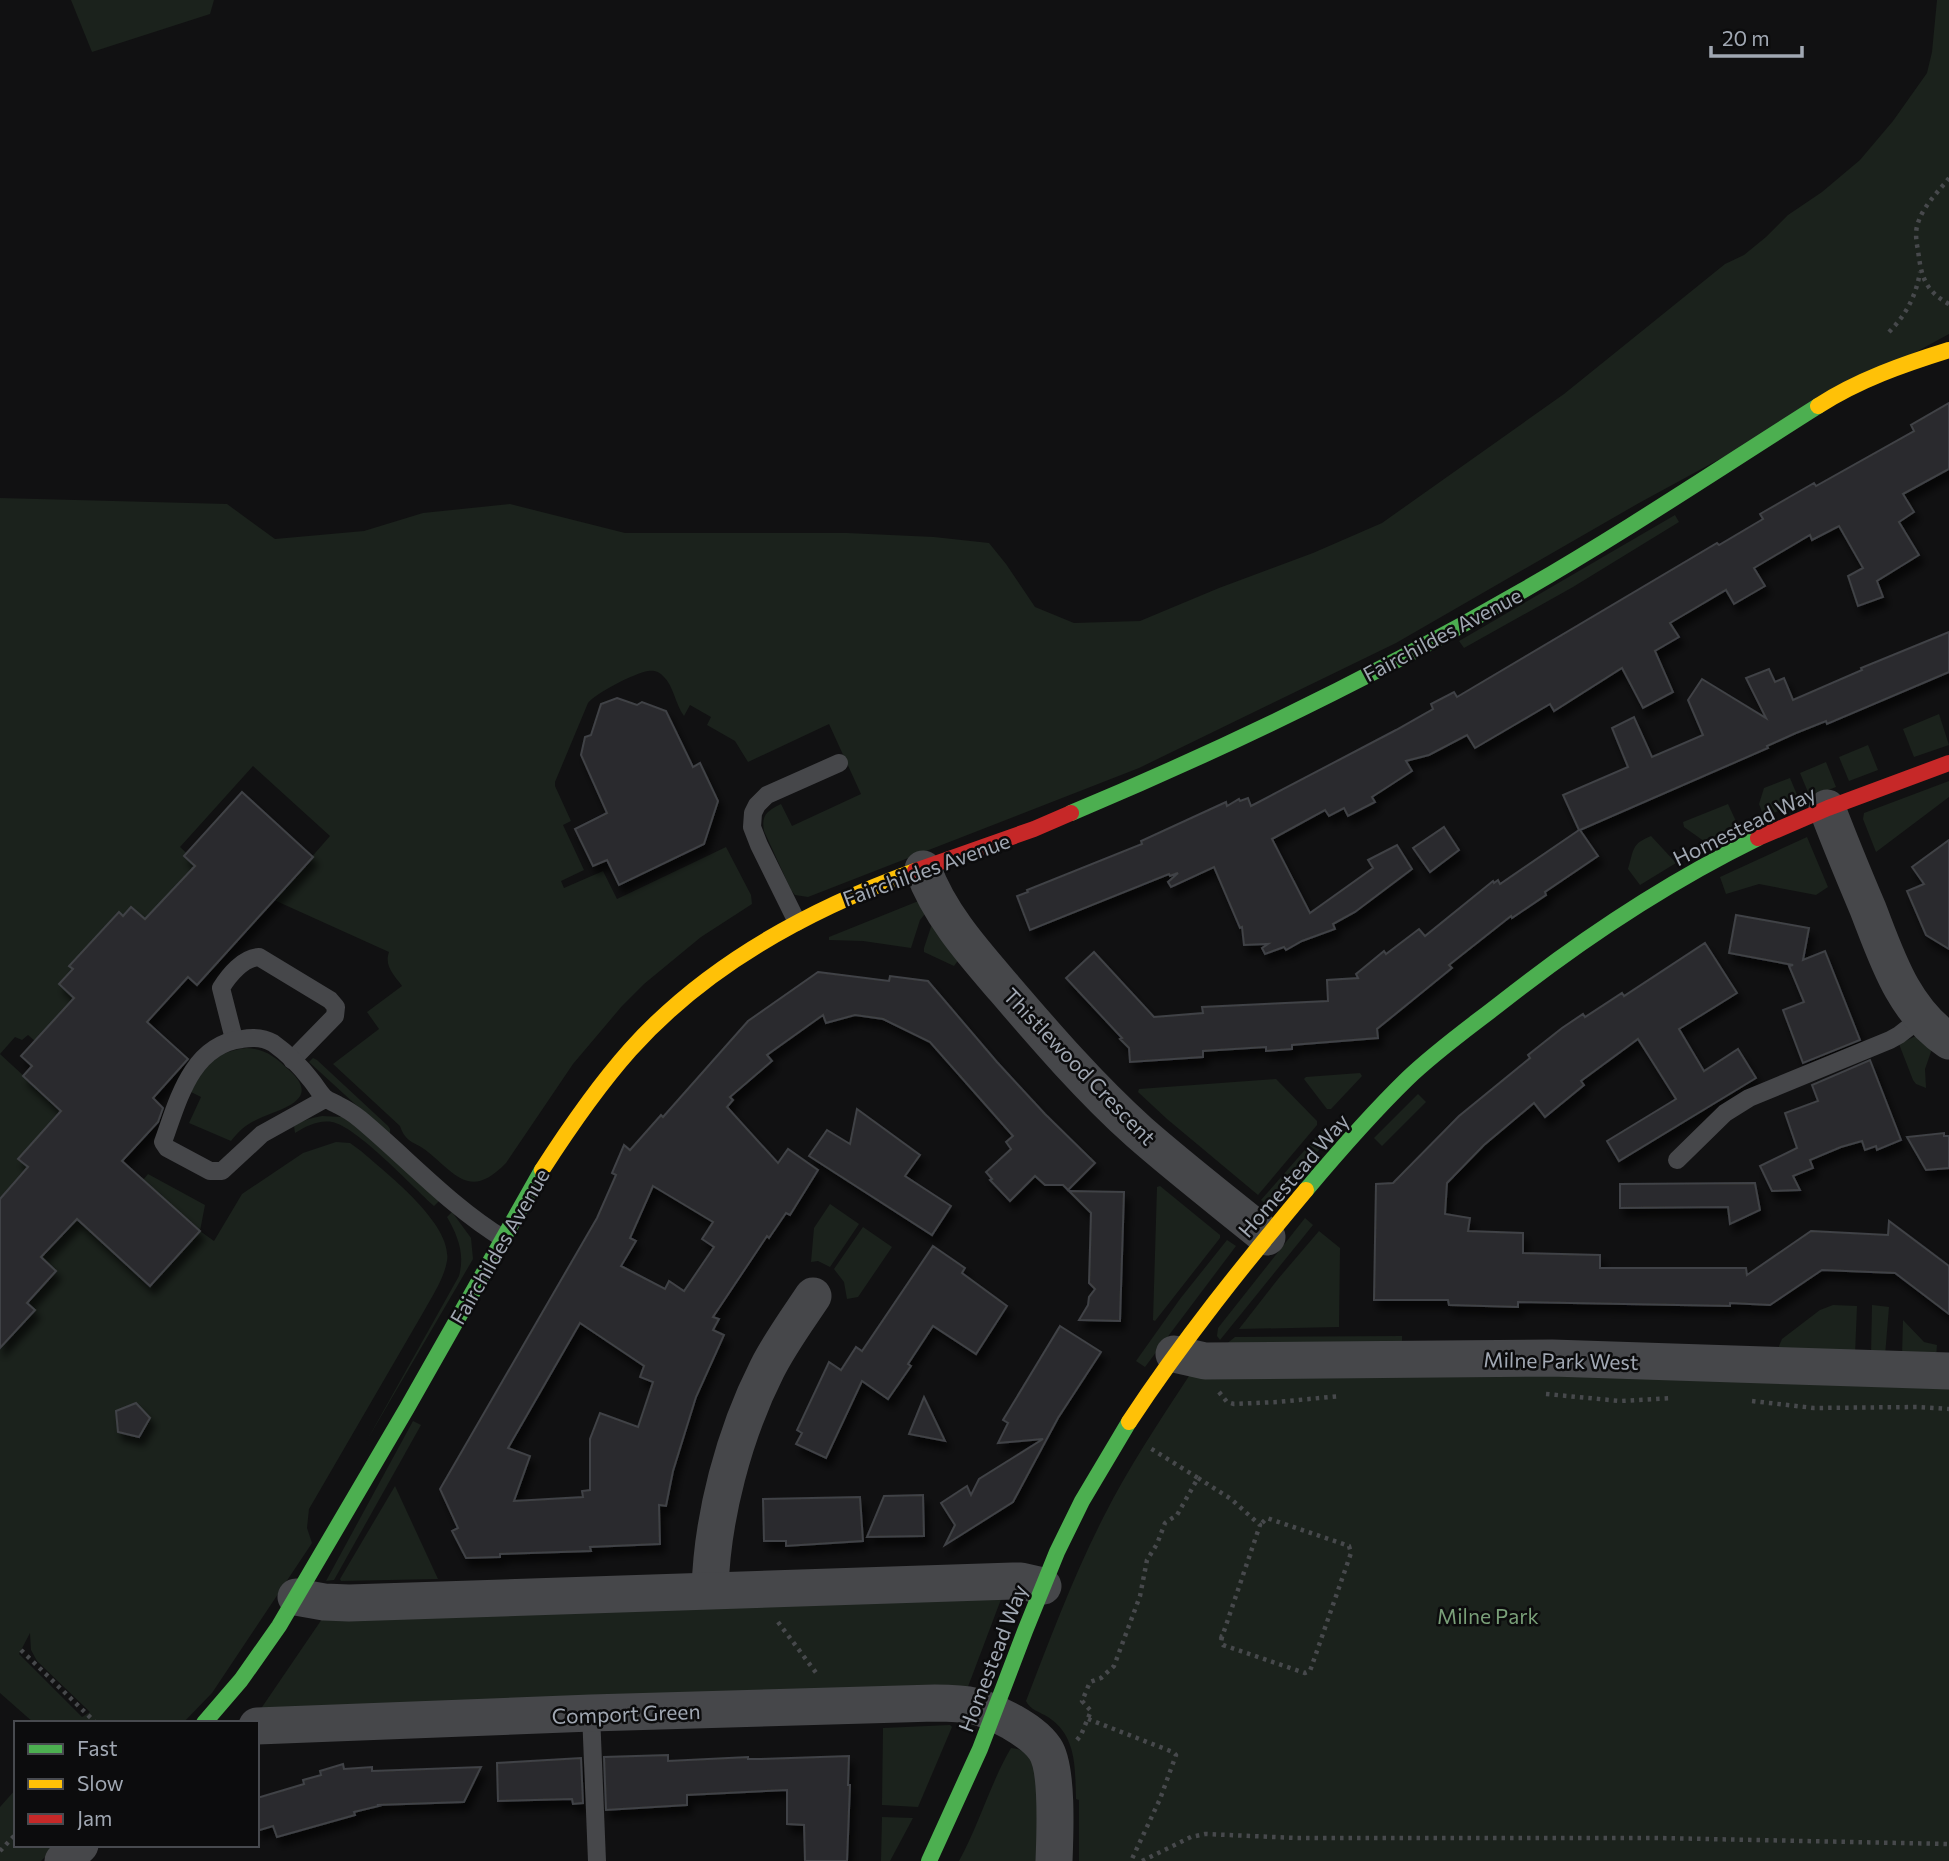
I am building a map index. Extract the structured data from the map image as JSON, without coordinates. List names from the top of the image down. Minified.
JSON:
{"streets":{"street":["Fairchildes Avenue","Homestead Way","Thistlewood Crescent","Milne Park West","Comport Green"]},"crossings":[["Fairchildes Avenue","Thistlewood Crescent"],["Homestead Way","Thistlewood Crescent"],["Homestead Way","Milne Park West"],["Homestead Way","Comport Green"]],"parks":["Milne Park"],"legend":["Fast","Slow","Jam"],"scale_bar":"20 m"}
